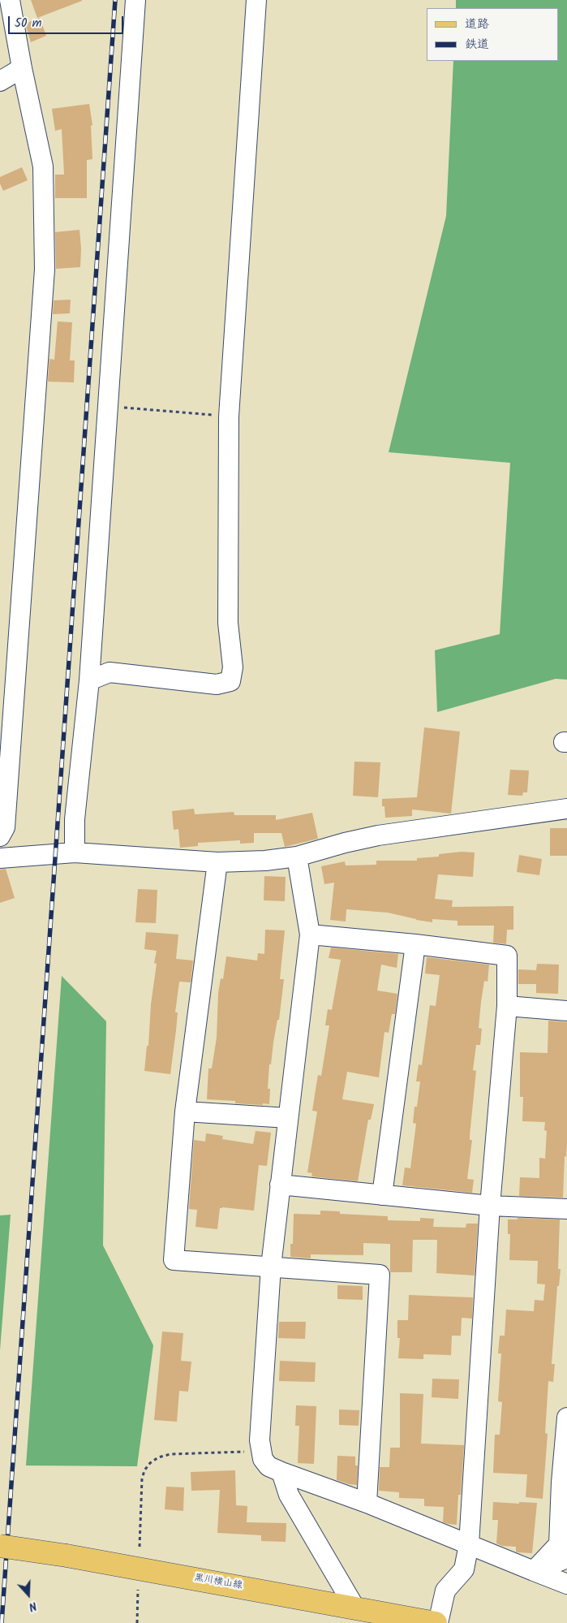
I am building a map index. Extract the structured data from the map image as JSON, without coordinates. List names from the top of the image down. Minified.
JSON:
{"streets":{"main road":["黒川横山線"]},"legend":["道路","鉄道"],"scale_bar":"50 m","north":"bottom"}
